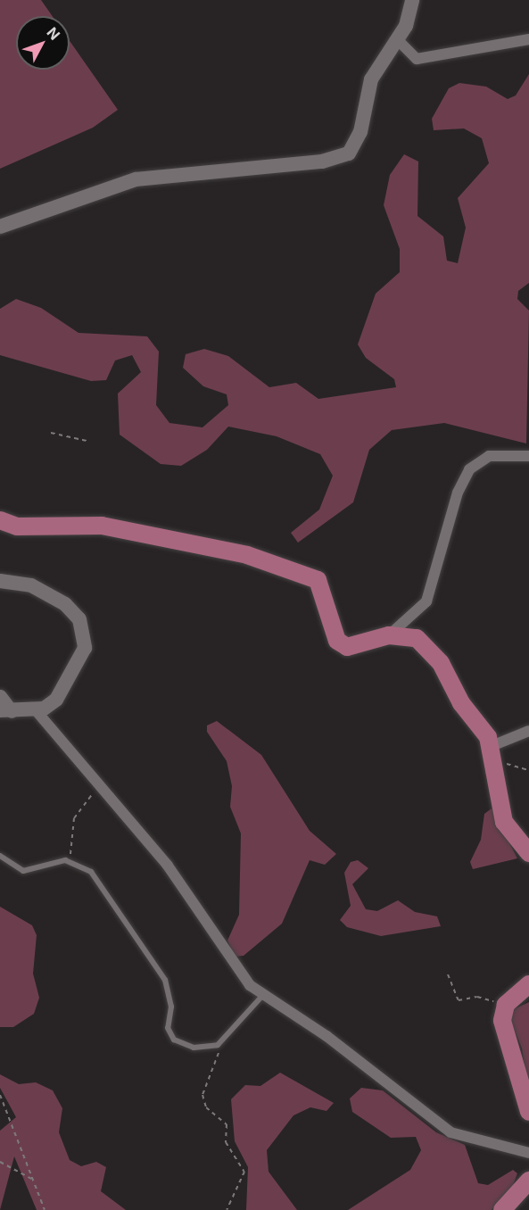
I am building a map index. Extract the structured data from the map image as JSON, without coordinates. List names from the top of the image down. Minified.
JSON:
{"north":"top right"}
